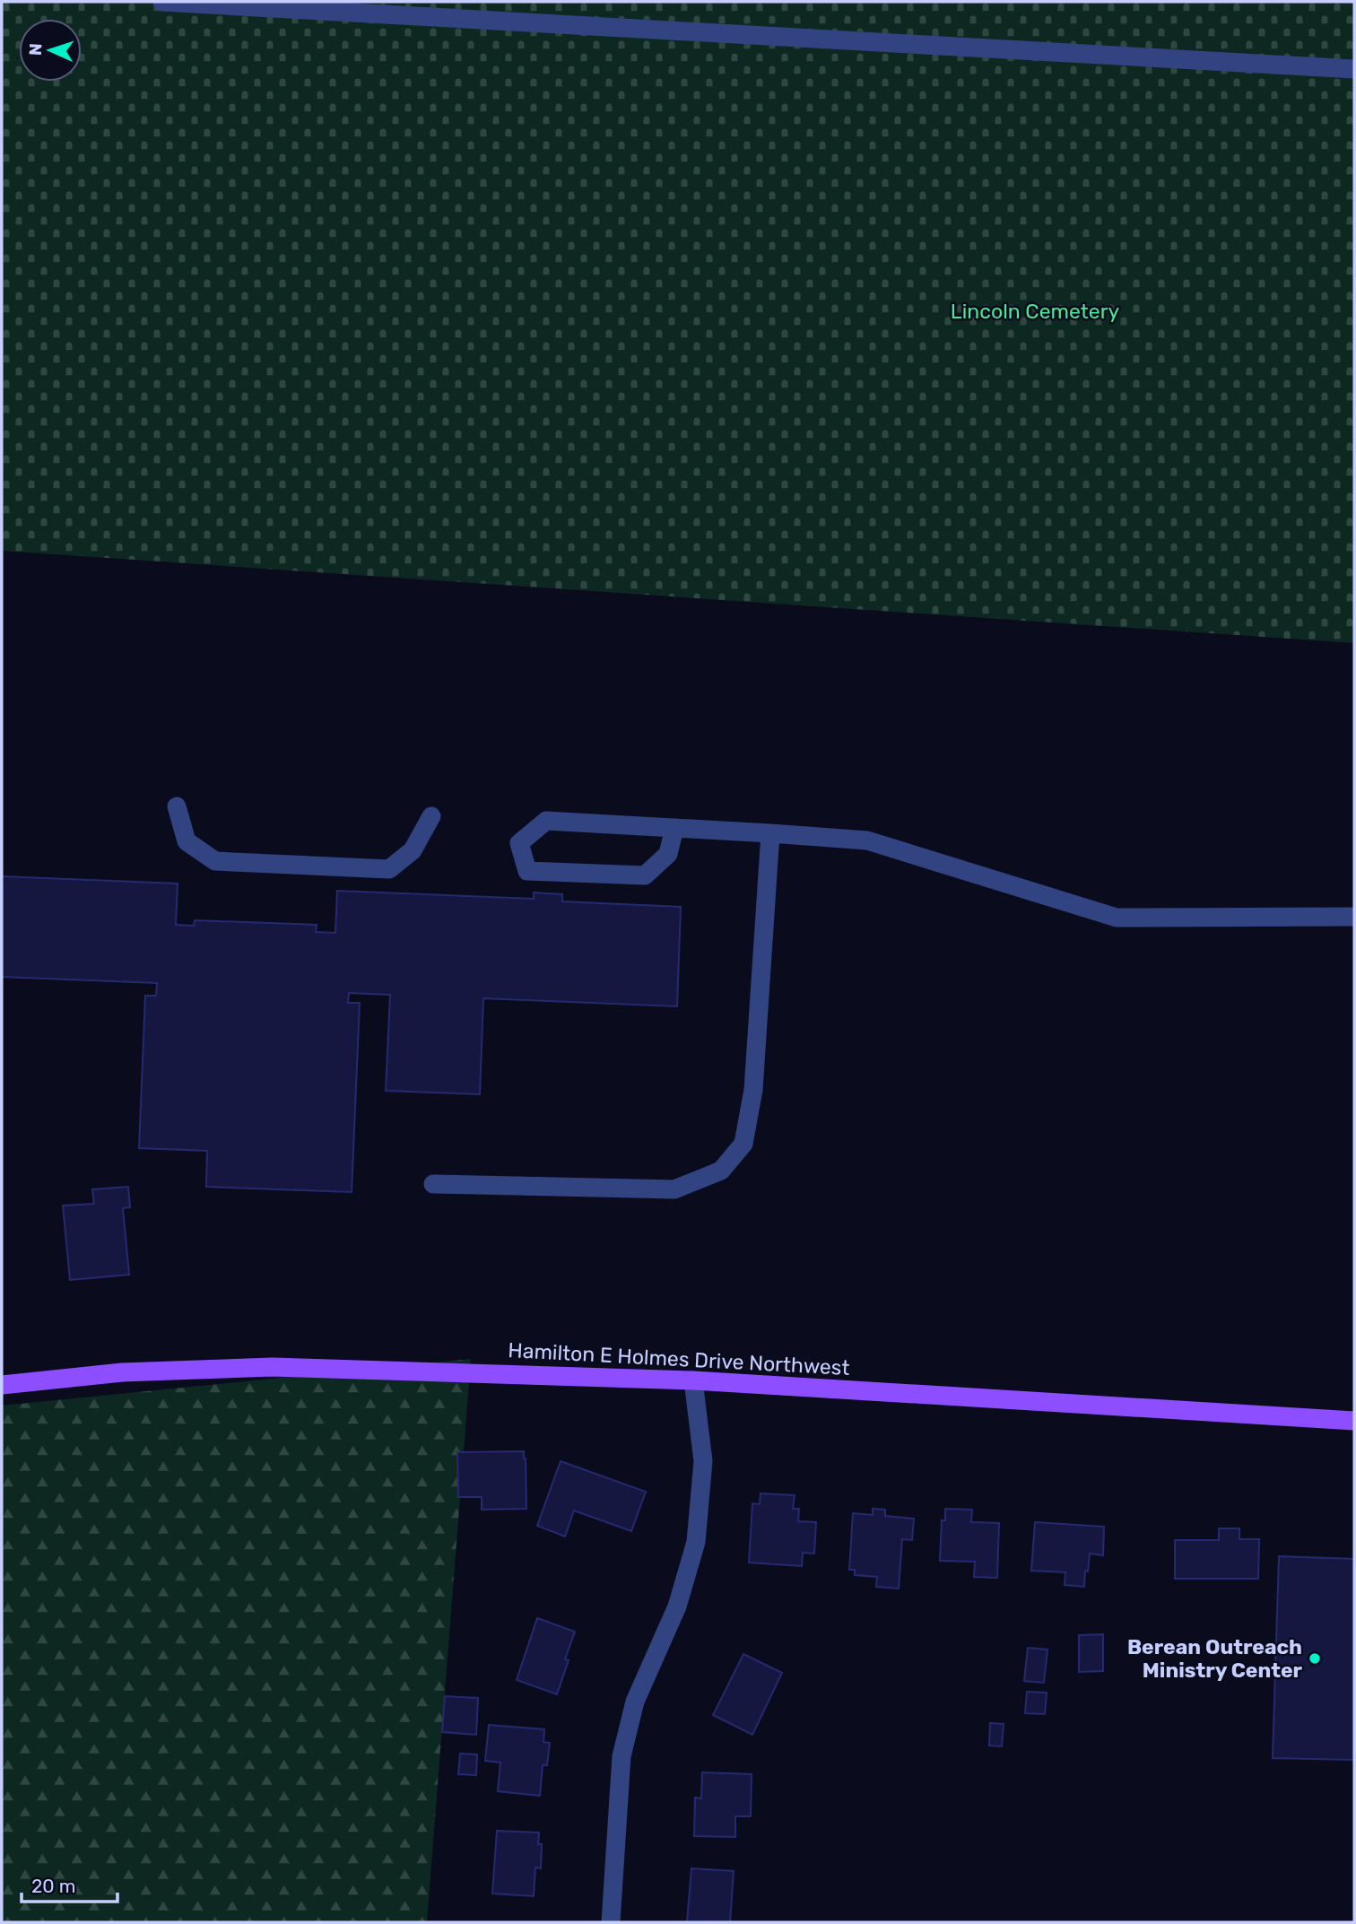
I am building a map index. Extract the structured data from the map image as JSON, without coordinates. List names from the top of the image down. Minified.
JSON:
{"streets":{"main road":["Hamilton E Holmes Drive Northwest"]},"parks":["Lincoln Cemetery"],"places":["Berean Outreach Ministry Center"],"scale_bar":"20 m","north":"left"}
